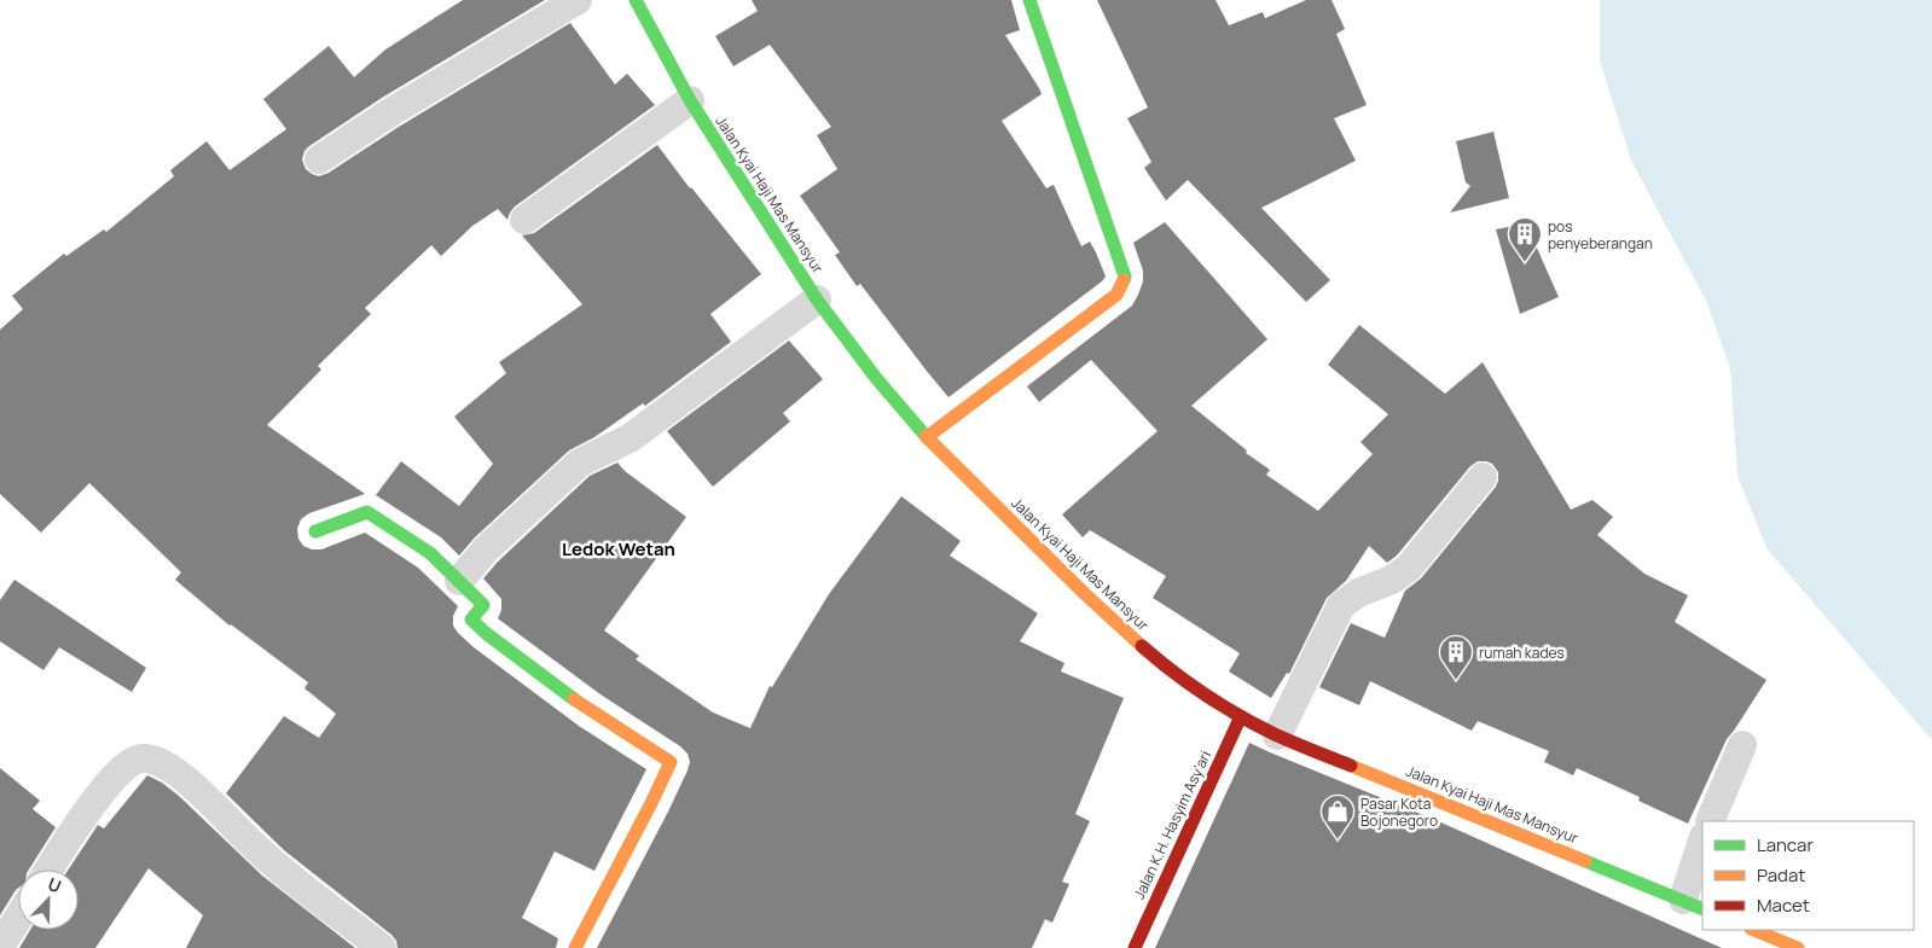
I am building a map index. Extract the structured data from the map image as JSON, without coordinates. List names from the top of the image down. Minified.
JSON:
{"streets":{"main road":["Jalan Kyai Haji Mas Mansyur","Jalan K.H. Hasyim Asy'ari"]},"crossings":[["Jalan Kyai Haji Mas Mansyur","Jalan K.H. Hasyim Asy'ari"]],"districts":["Ledok Wetan"],"places":{"building":["pos penyeberangan","rumah kades"],"shop":["Pasar Kota Bojonegoro"]},"legend":["Lancar","Padat","Macet"],"north":"top right"}
